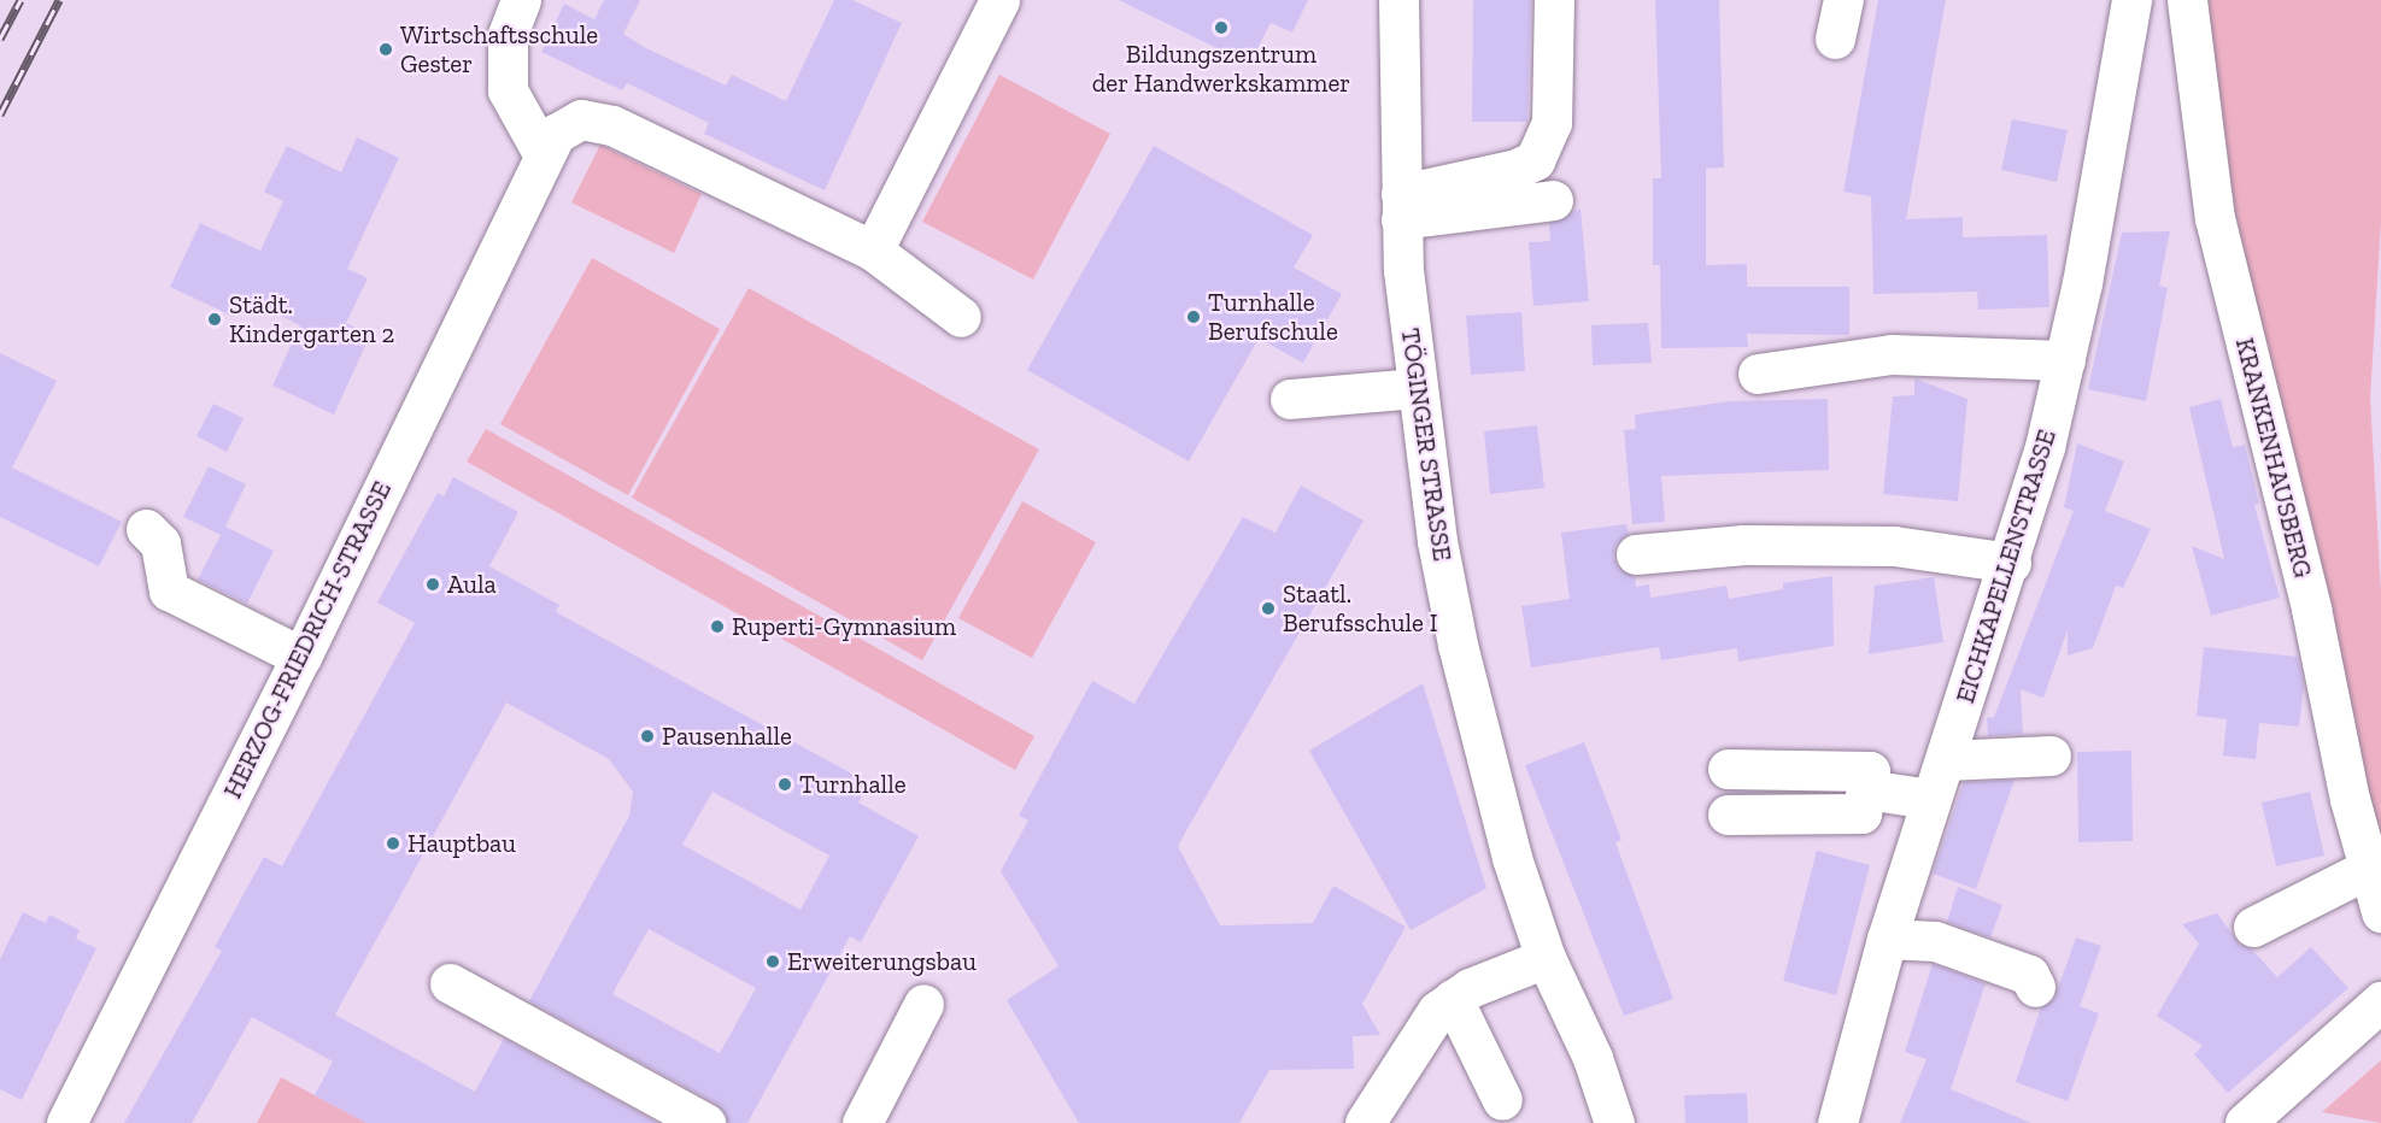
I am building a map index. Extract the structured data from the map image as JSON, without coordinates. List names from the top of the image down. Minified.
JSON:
{"streets":{"street":["TÖGINGER STRASSE","KRANKENHAUSBERG","EICHKAPELLENSTRASSE","HERZOG-FRIEDRICH-STRASSE"]},"places":["Bildungszentrum der Handwerkskammer","Wirtschaftsschule Gester","Turnhalle Berufschule","Städt. Kindergarten 2","Aula","Staatl. Berufsschule I","Ruperti-Gymnasium","Pausenhalle","Turnhalle","Hauptbau","Erweiterungsbau"]}
